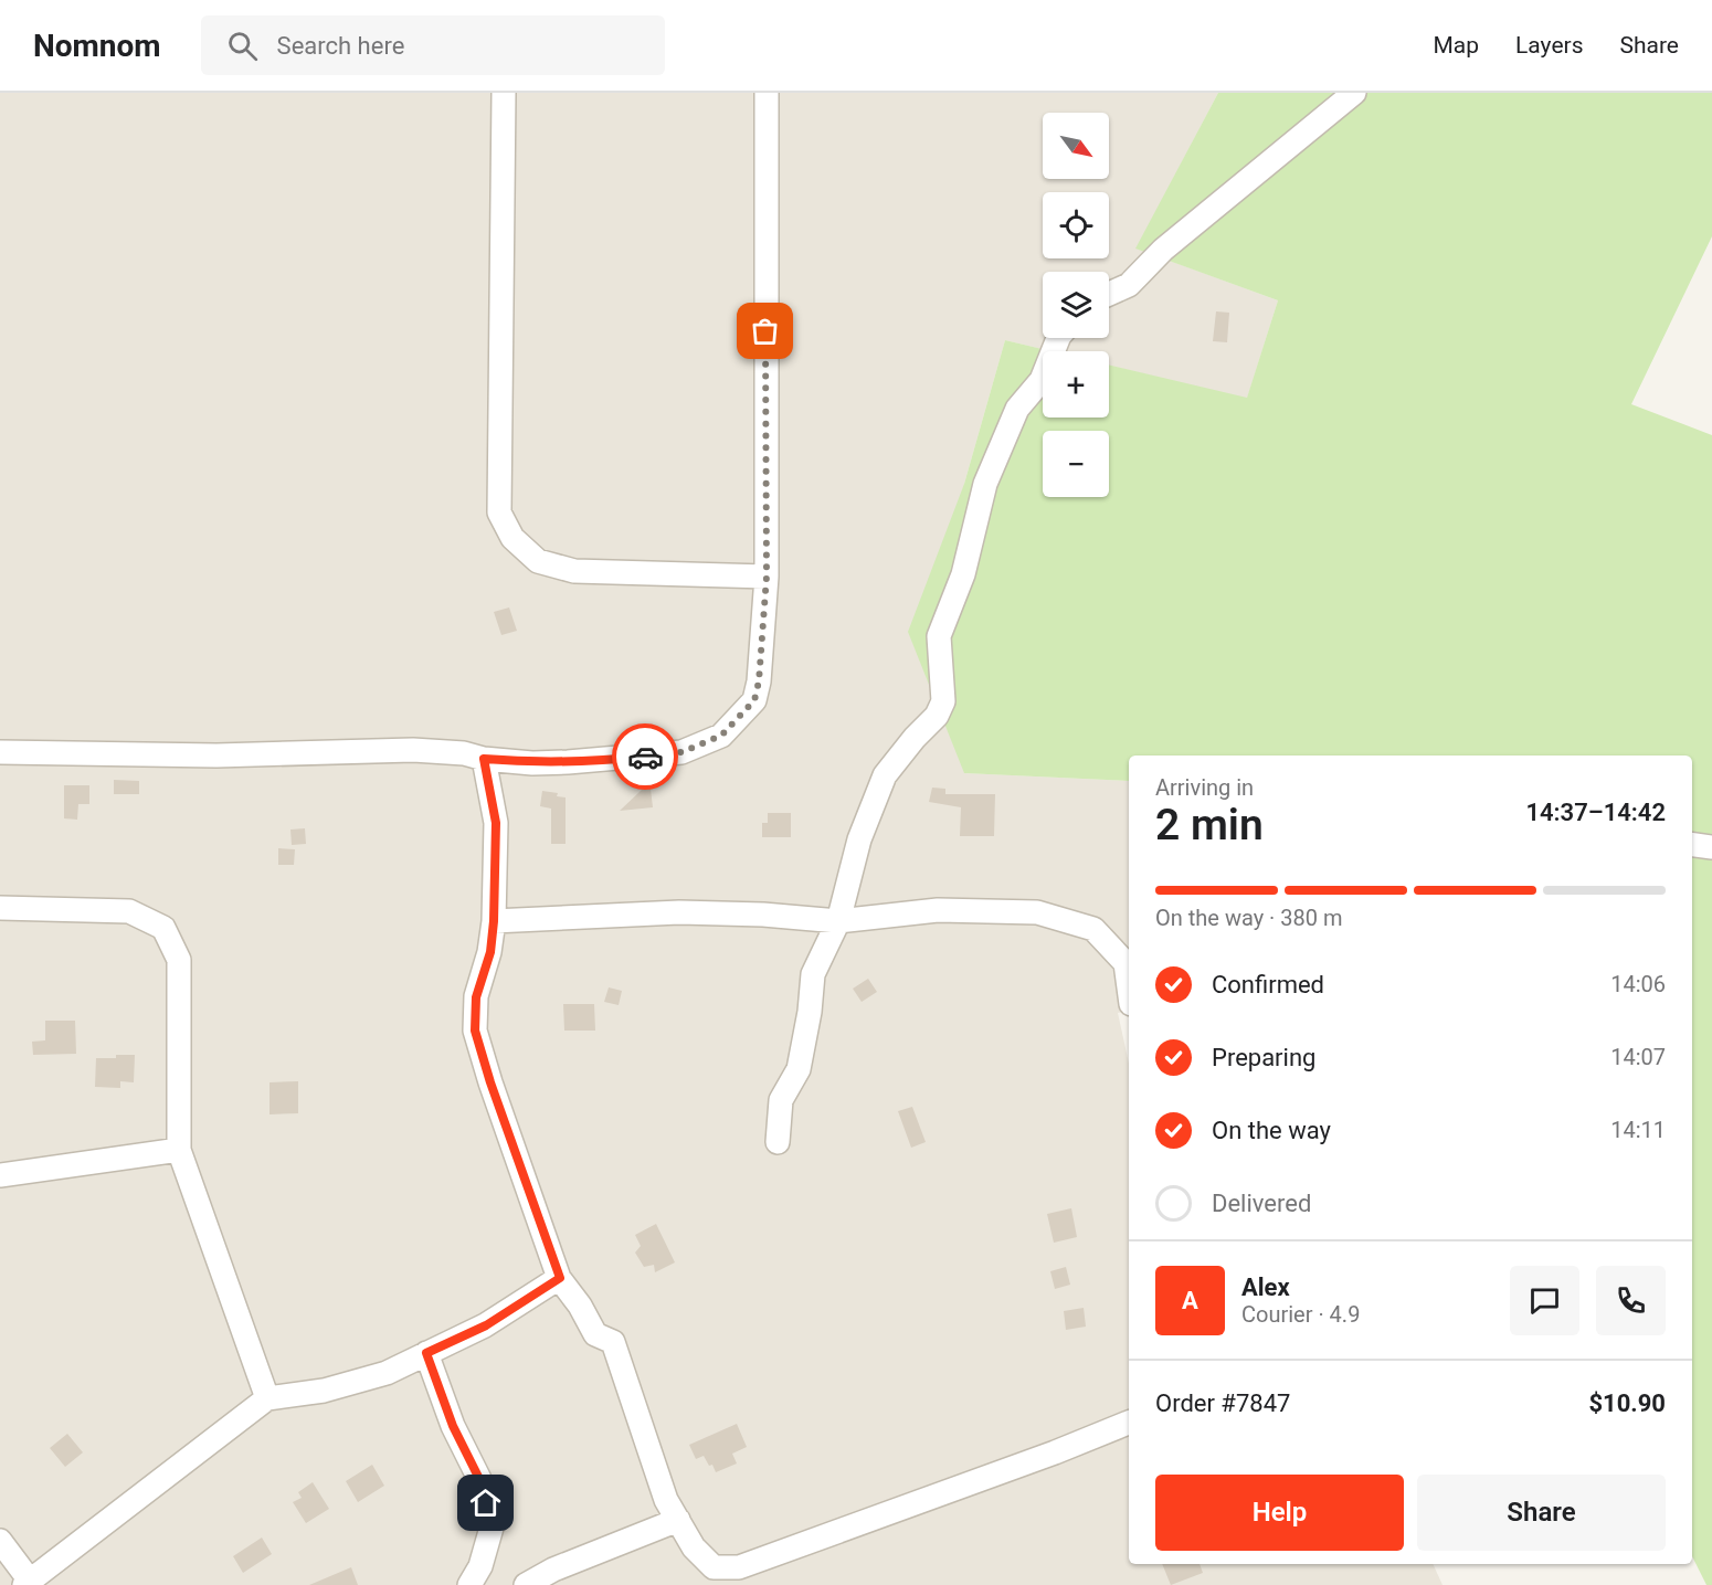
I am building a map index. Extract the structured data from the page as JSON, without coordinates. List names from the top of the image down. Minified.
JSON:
{"north":"bottom right","page":{"header":"Nomnom","search":"Search here","nav":["Map","Layers","Share"],"map_buttons":["+","−"],"heading":["2 min","Arriving in","14:37–14:42"],"panel":["Alex","Courier · 4.9","Order #7847","$10.90"],"bar":"On the way · 380 m","list":[["Confirmed","14:06"],["Preparing","14:07"],["On the way","14:11"],"Delivered"],"round":"A","buttons":["Help","Share"]}}
